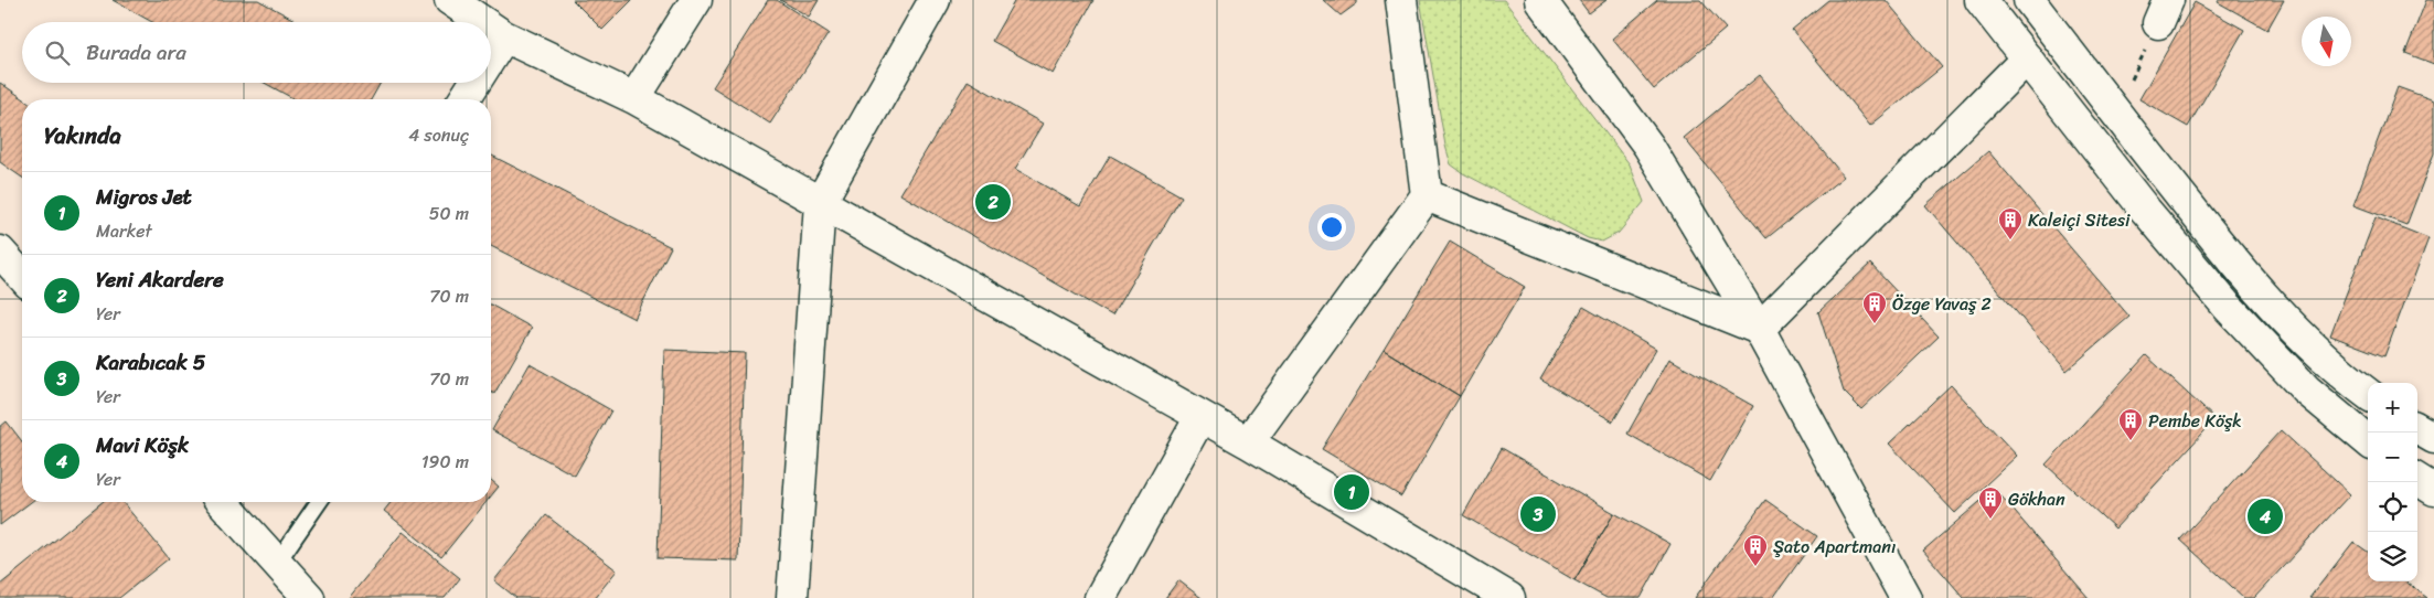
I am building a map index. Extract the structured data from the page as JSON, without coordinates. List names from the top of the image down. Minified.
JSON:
{"places":{"building":["Kaleiçi Sitesi","Özge Yavaş 2","Pembe Köşk","Gökhan","Şato Apartmanı"]},"north":"bottom","page":{"search":"Burada ara","heading":["Yakında","4 sonuç"],"list":[{"mark":"1","name":"Migros Jet","note":"Market","value":"50 m"},{"mark":"2","name":"Yeni Akardere","note":"Yer","value":"70 m"},{"mark":"3","name":"Karabıcak 5","note":"Yer","value":"70 m"},{"mark":"4","name":"Mavi Köşk","note":"Yer","value":"190 m"}],"pins":["2","1","3","4"],"map_buttons":["+","−"]}}
